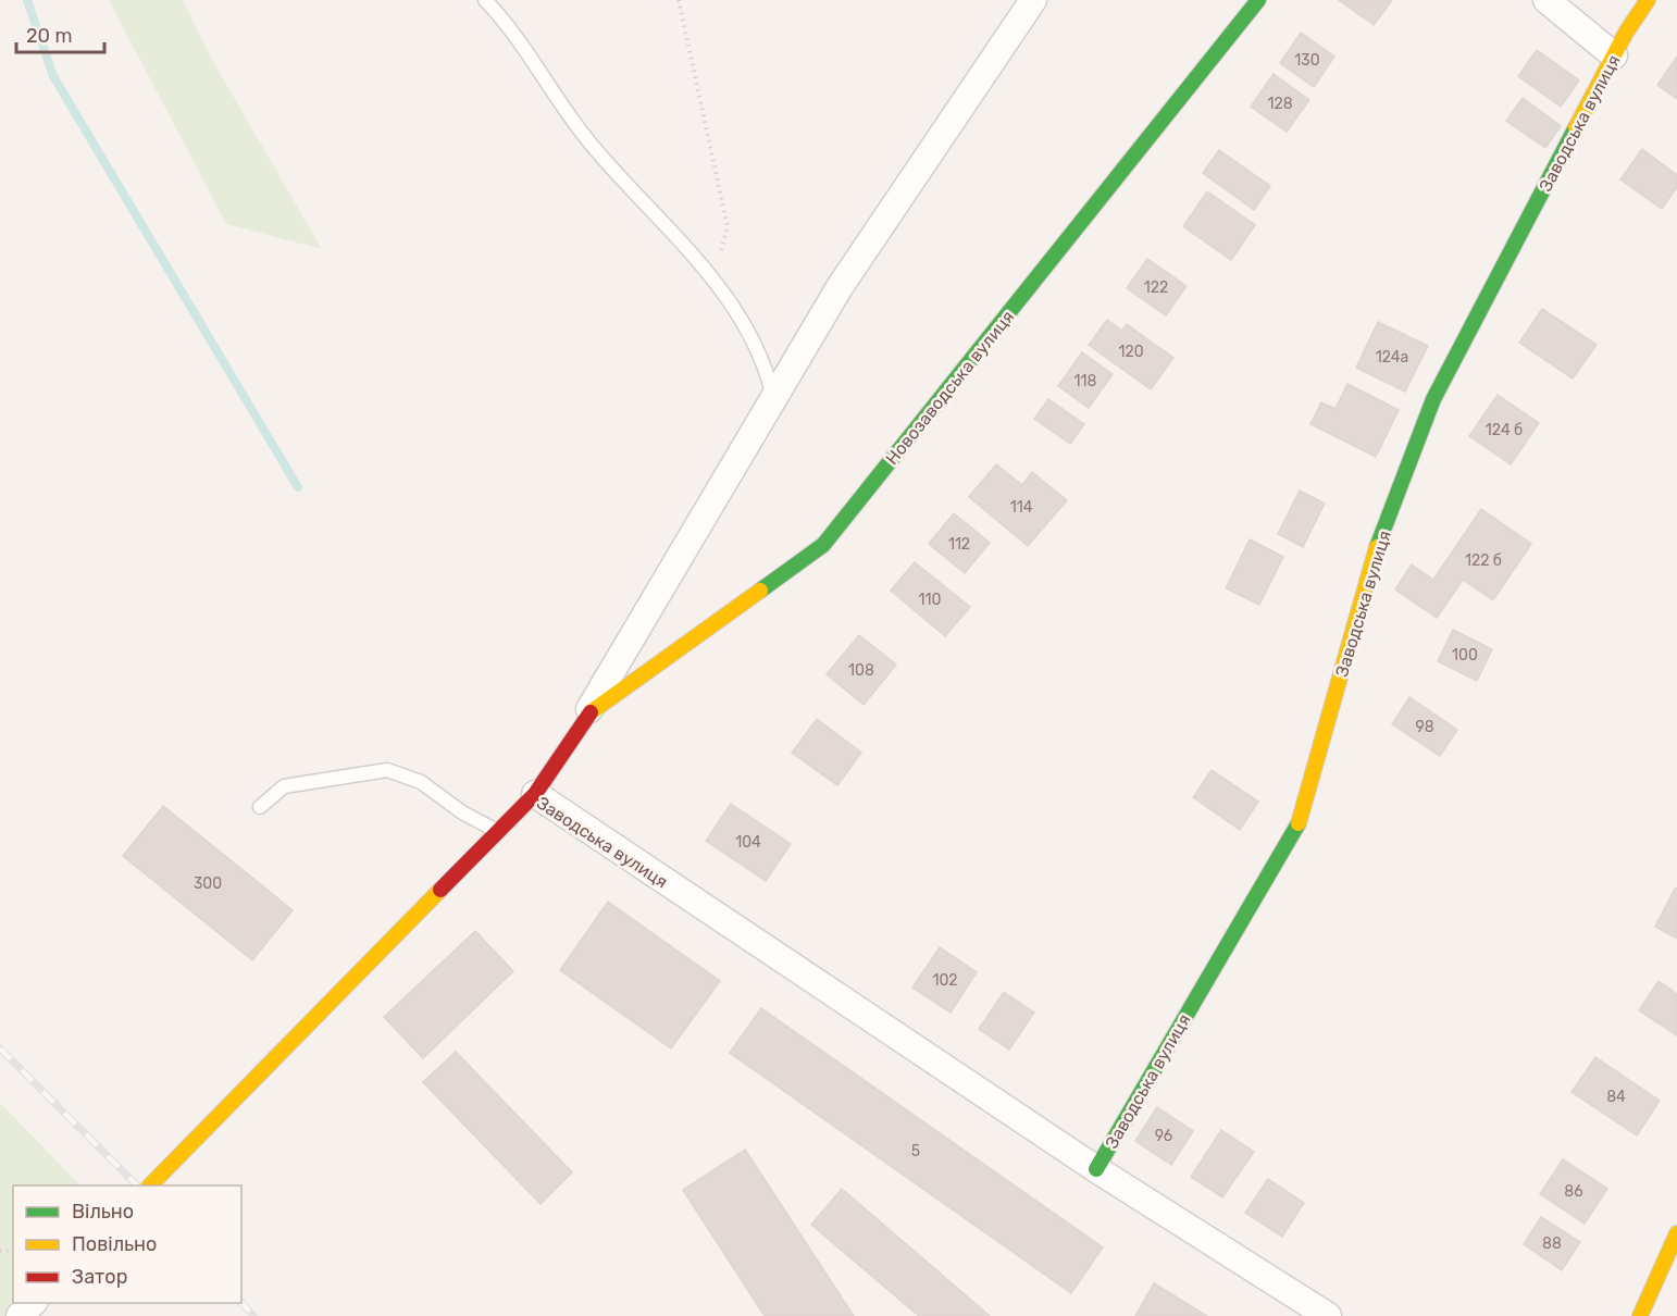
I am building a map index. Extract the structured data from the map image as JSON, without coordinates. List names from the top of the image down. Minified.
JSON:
{"streets":{"street":["Заводська вулиця","Новозаводська вулиця"]},"crossings":[["Заводська вулиця","Новозаводська вулиця"]],"house_numbers":["130","128","122","120","124а","118","124 б","114","112","122 б","110","100","108","98","104","300","102","84","96","5","86","88"],"legend":["Вільно","Повільно","Затор"],"scale_bar":"20 m"}
